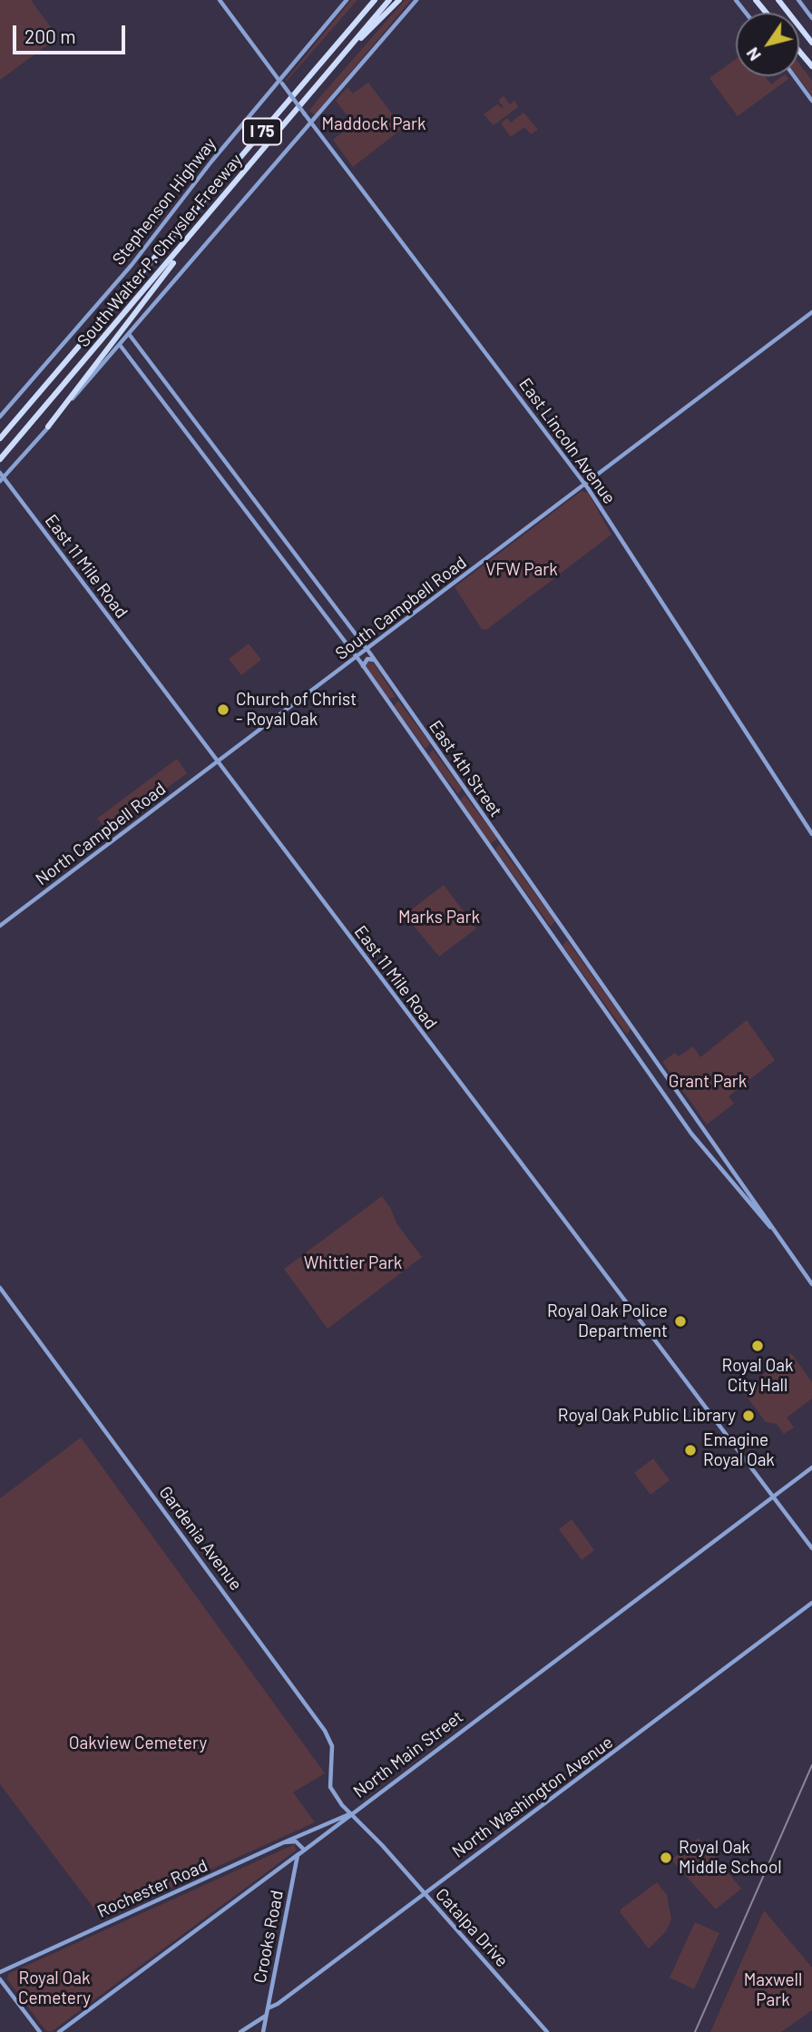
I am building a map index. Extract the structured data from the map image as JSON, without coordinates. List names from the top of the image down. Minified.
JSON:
{"streets":{"highway":["I 75","South Walter P. Chrysler Freeway"],"street":["Stephenson Highway","East Lincoln Avenue","East 11 Mile Road","South Campbell Road","East 4th Street","North Campbell Road","Gardenia Avenue","North Main Street","North Washington Avenue","Rochester Road","Catalpa Drive","Crooks Road"]},"crossings":[["Stephenson Highway","East Lincoln Avenue"],["East Lincoln Avenue","South Campbell Road"],["East 11 Mile Road","South Campbell Road"],["East 11 Mile Road","North Campbell Road"],["East 11 Mile Road","North Main Street"],["South Campbell Road","East 4th Street"],["South Campbell Road","North Campbell Road"],["Gardenia Avenue","North Main Street"],["Gardenia Avenue","Rochester Road"],["Gardenia Avenue","Catalpa Drive"],["North Main Street","Rochester Road"],["North Washington Avenue","Catalpa Drive"],["North Washington Avenue","Crooks Road"]],"parks":["Maddock Park","VFW Park","Marks Park","Grant Park","Whittier Park","Oakview Cemetery","Royal Oak Cemetery","Maxwell Park"],"places":["Church of Christ - Royal Oak","Royal Oak Police Department","Royal Oak City Hall","Royal Oak Public Library","Emagine Royal Oak","Royal Oak Middle School"],"scale_bar":"200 m","north":"bottom left"}
